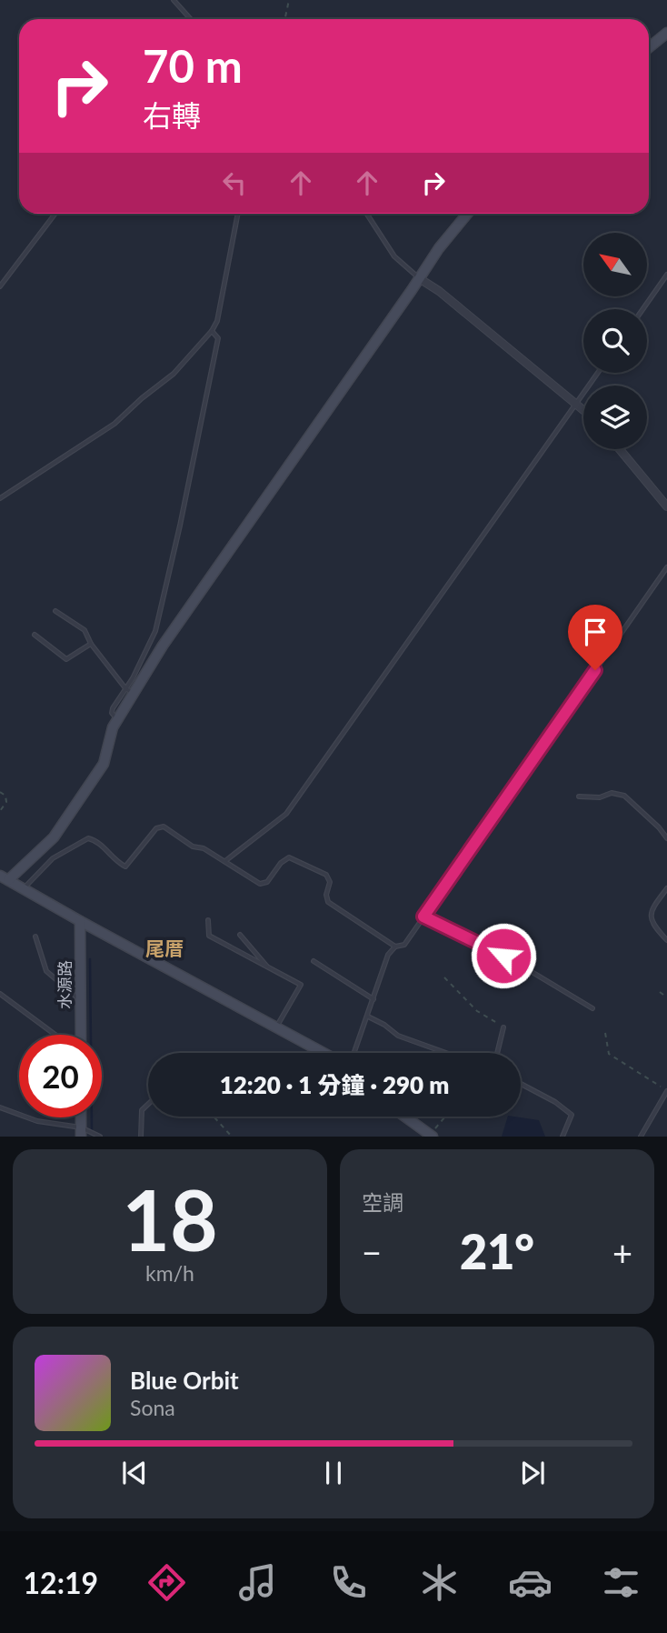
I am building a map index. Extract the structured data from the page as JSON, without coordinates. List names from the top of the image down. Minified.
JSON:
{"streets":{"street":["水源路"]},"districts":["尾厝"],"north":"top left","page":{"turn":["70 m","右轉"],"limit":"20","trip":"12:20 · 1 分鐘 · 290 m","tile":[["18","km/h"],"空調"],"heat":["−","21°","+"],"song":["Blue Orbit","Sona"],"tabs":"12:19"}}
